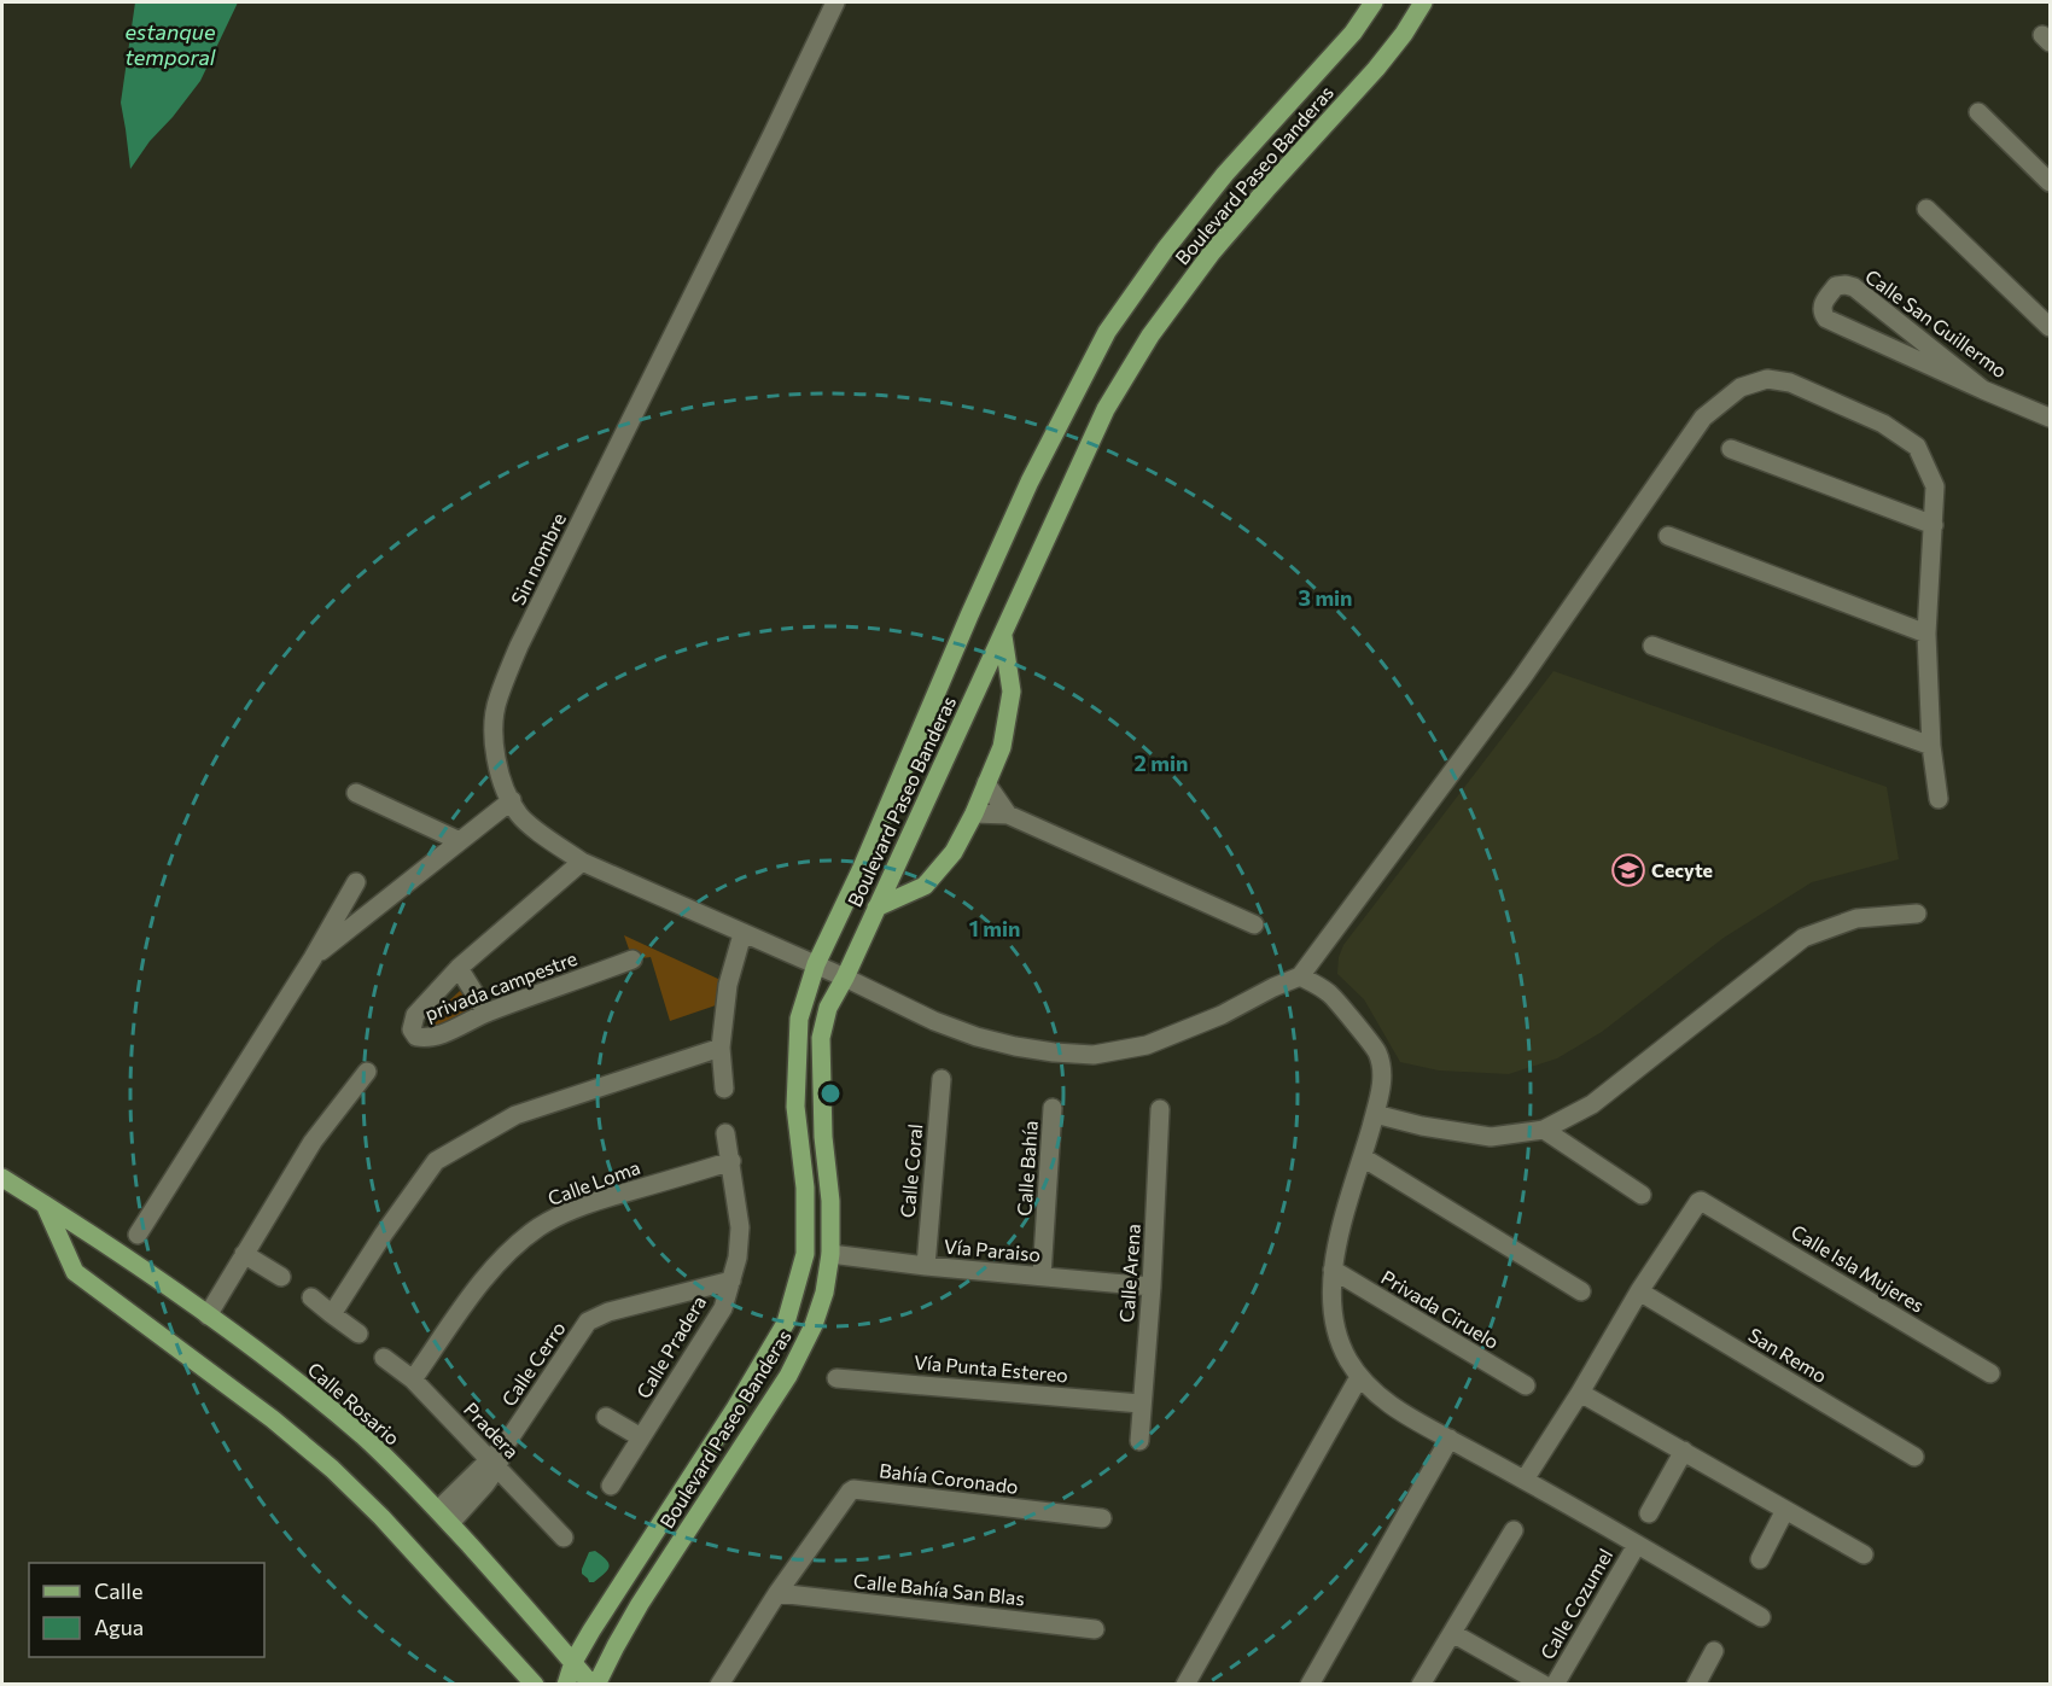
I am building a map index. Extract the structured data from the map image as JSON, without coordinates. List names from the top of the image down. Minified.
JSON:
{"streets":{"main road":["Boulevard Paseo Banderas","Calle Rosario"],"street":["Calle San Guillermo","Sin nombre","privada campestre","Calle Bahía","Calle Coral","Calle Loma","Vía Paraiso","Calle Isla Mujeres","Calle Arena","Privada Ciruelo","Calle Pradera","San Remo","Calle Cerro","Vía Punta Estereo","Pradera","Bahía Coronado","Calle Bahía San Blas","Calle Cozumel"]},"crossings":[["Boulevard Paseo Banderas","Sin nombre"],["Boulevard Paseo Banderas","Vía Paraiso"],["Boulevard Paseo Banderas","Calle Rosario"],["Sin nombre","privada campestre"],["Calle Bahía","Vía Paraiso"],["Calle Coral","Vía Paraiso"],["Calle Loma","Calle Pradera"],["Calle Loma","Pradera"],["Vía Paraiso","Calle Arena"],["Calle Isla Mujeres","San Remo"],["Calle Arena","Vía Punta Estereo"],["Calle Pradera","Calle Cerro"],["Calle Cerro","Calle Rosario"],["Calle Cerro","Pradera"],["Bahía Coronado","Calle Bahía San Blas"]],"water":["estanque temporal"],"places":{"school or university":["Cecyte"]},"legend":["Calle","Agua"],"rings":["3 min","2 min","1 min"]}
